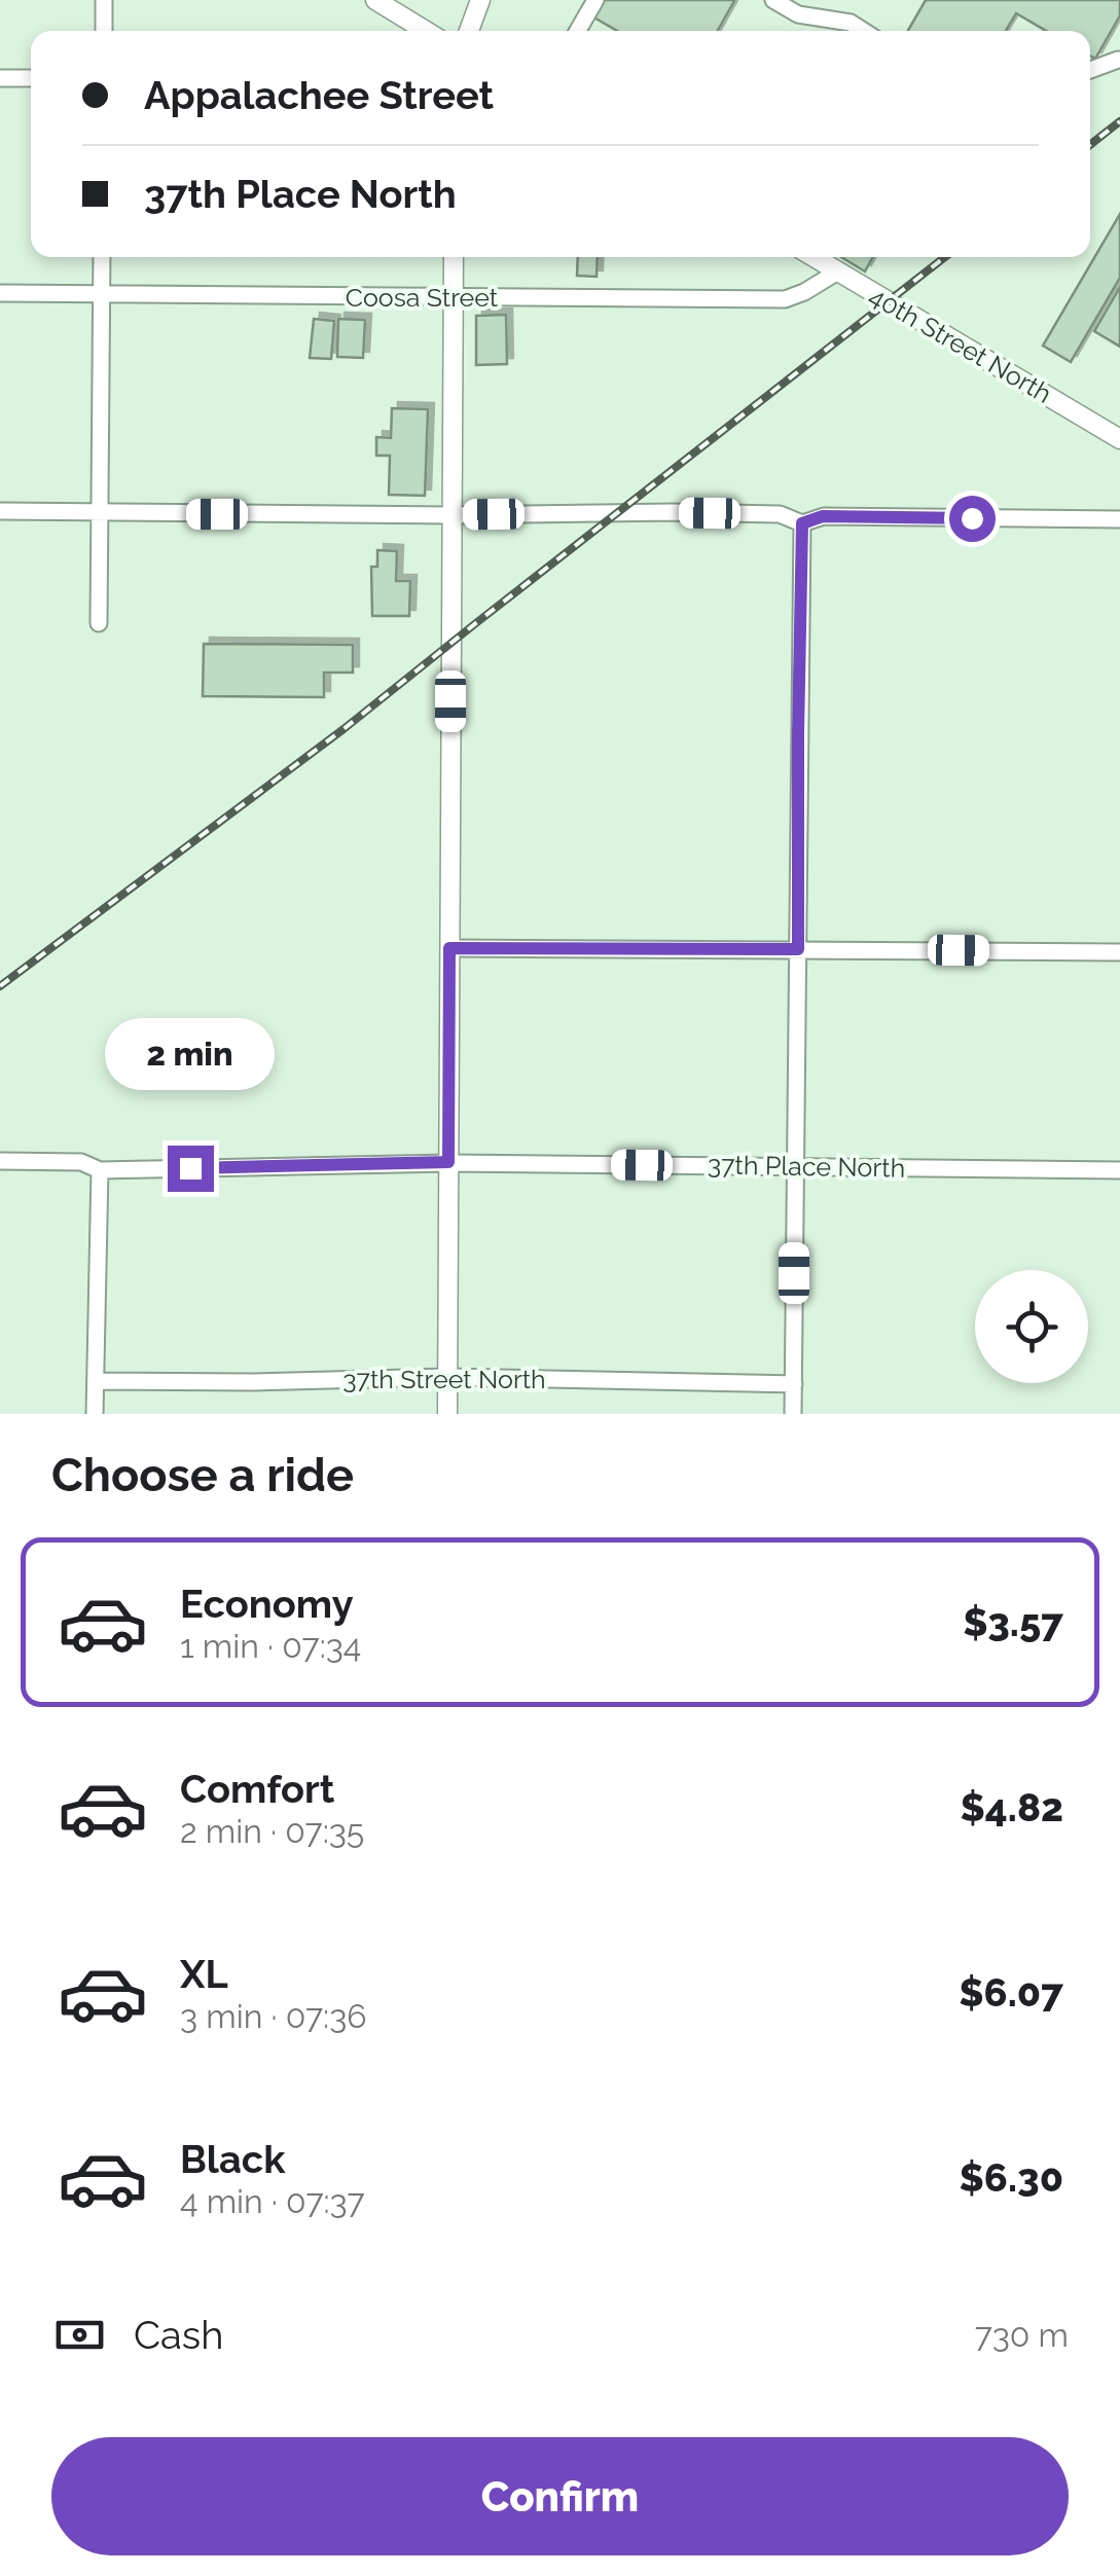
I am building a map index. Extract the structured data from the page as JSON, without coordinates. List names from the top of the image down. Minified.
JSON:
{"streets":{"street":["Coosa Street","40th Street North","37th Place North","37th Street North"]},"crossings":[["Coosa Street","40th Street North"]],"page":{"banner":["Appalachee Street","37th Place North"],"bubble":"2 min","heading":"Choose a ride","list":[{"name":"Economy","note":"1 min · 07:34","value":"$3.57"},{"name":"Comfort","note":"2 min · 07:35","value":"$4.82"},{"name":"XL","note":"3 min · 07:36","value":"$6.07"},{"name":"Black","note":"4 min · 07:37","value":"$6.30"}],"pay":["Cash","730 m"],"buttons":"Confirm"}}
